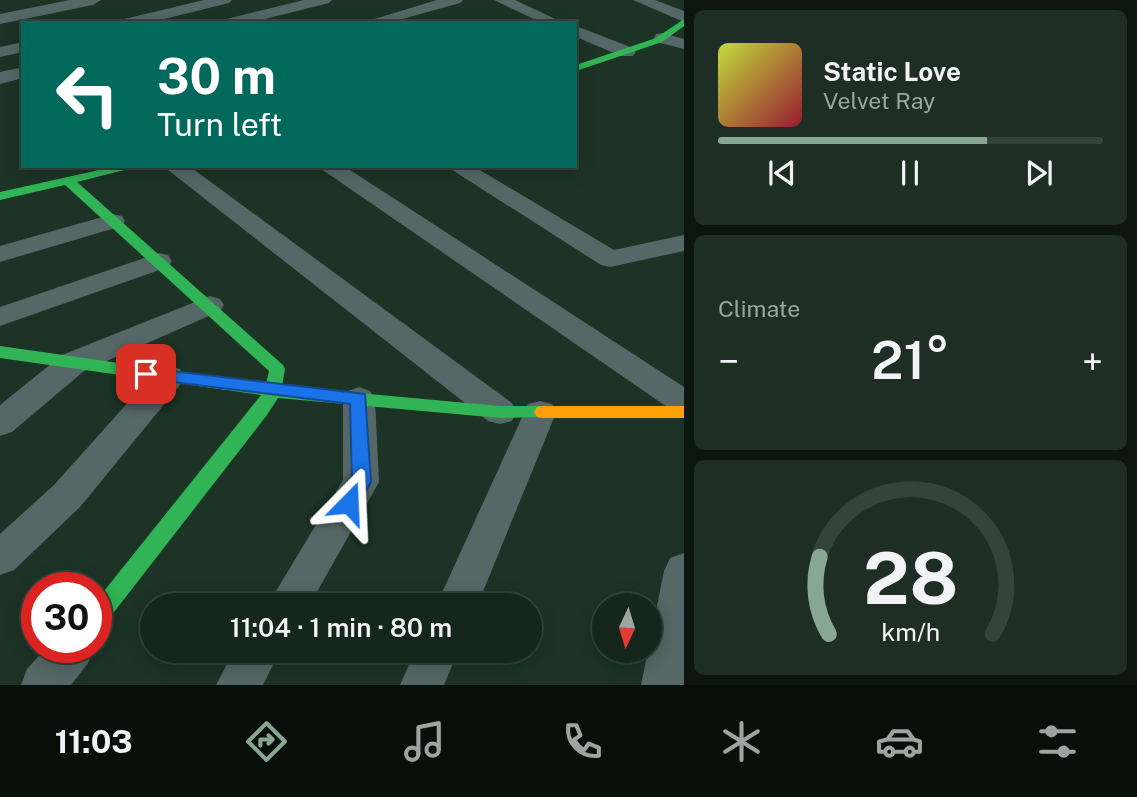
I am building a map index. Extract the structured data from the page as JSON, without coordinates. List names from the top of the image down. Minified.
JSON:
{"north":"bottom","page":{"turn":["30 m","Turn left"],"song":["Static Love","Velvet Ray"],"tile":"Climate","heat":["−","21°","+"],"limit":"30","trip":"11:04 · 1 min · 80 m","tabs":"11:03","gauge":["28","km/h"]}}
